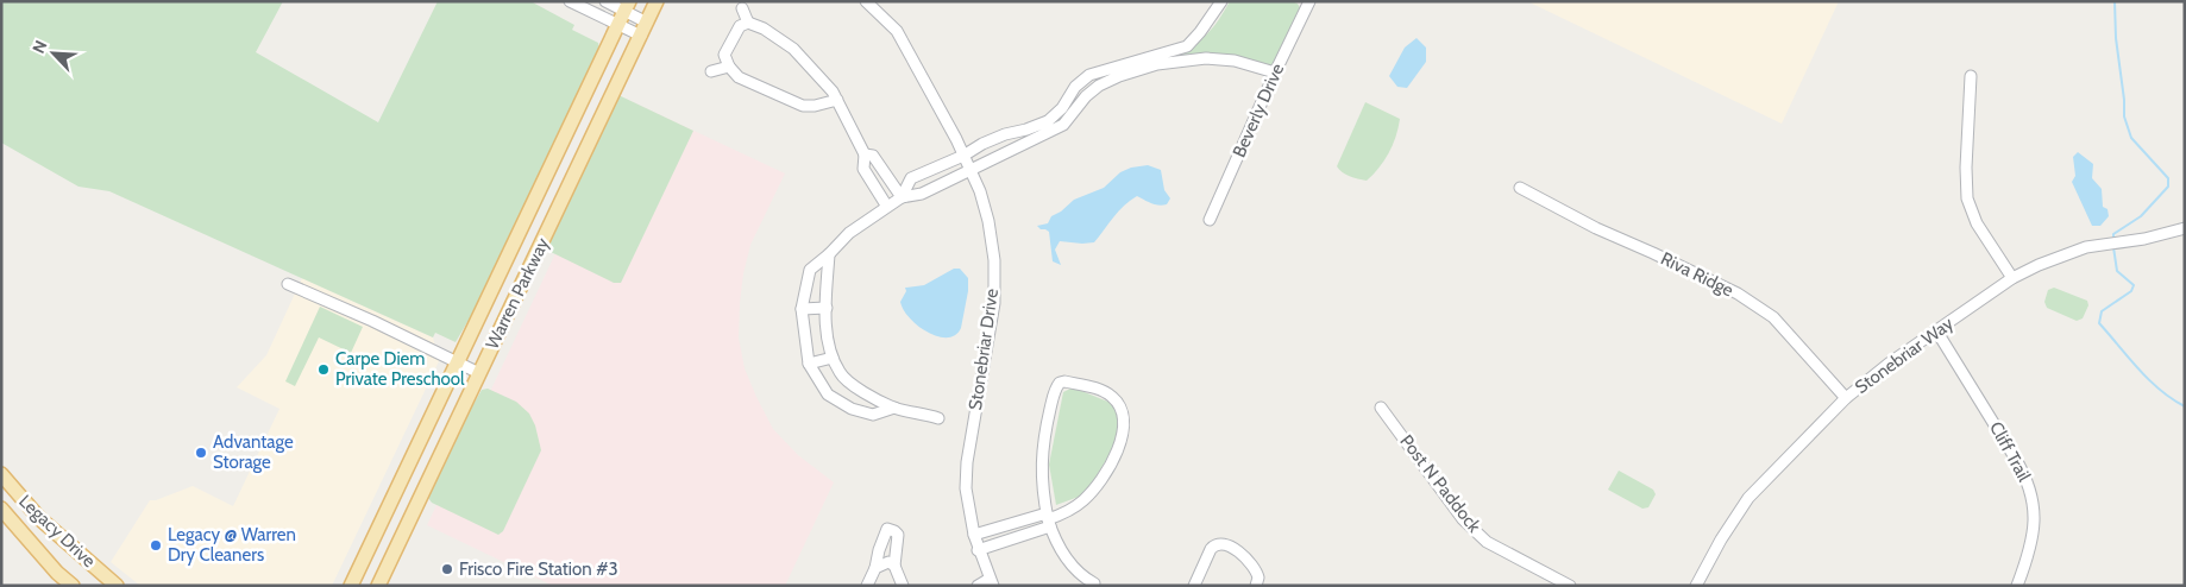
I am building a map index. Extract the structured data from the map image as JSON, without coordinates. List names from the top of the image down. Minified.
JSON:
{"streets":{"main road":["Warren Parkway","Legacy Drive"],"street":["Beverly Drive","Riva Ridge","Stonebriar Drive","Stonebriar Way","Cliff Trail","Post N Paddock"]},"crossings":[["Riva Ridge","Stonebriar Way"],["Stonebriar Way","Cliff Trail"]],"places":["Carpe Diem Private Preschool","Advantage Storage","Legacy @ Warren Dry Cleaners","Frisco Fire Station #3"],"north":"top left"}
